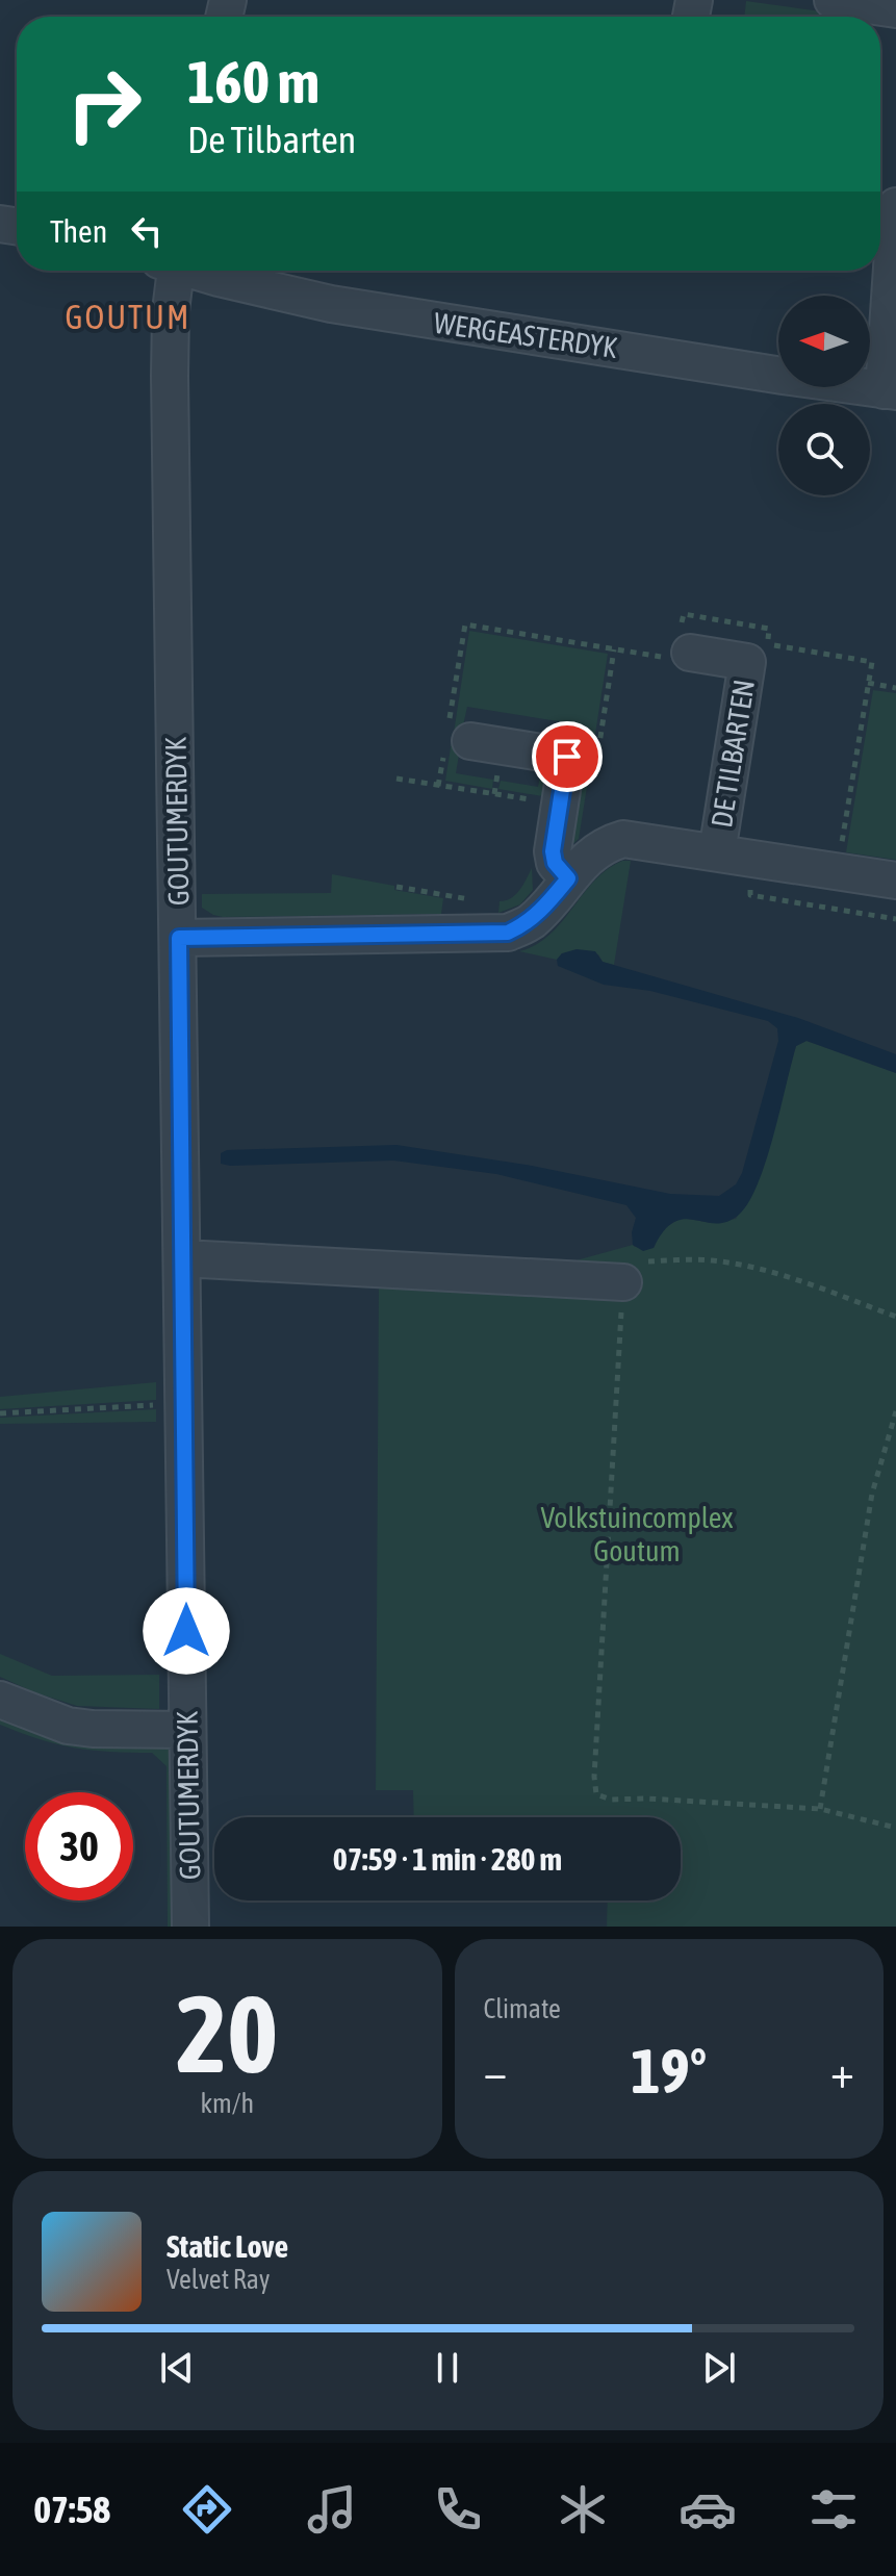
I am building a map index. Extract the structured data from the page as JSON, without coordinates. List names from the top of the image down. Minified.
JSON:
{"streets":{"street":["WERGEASTERDYK","DE TILBARTEN","GOUTUMERDYK"]},"crossings":[["DE TILBARTEN","GOUTUMERDYK"]],"districts":["GOUTUM"],"parks":["Volkstuincomplex Goutum"],"north":"left","page":{"turn":["160 m","De Tilbarten"],"then":"Then","limit":"30","trip":"07:59 · 1 min · 280 m","tile":[["20","km/h"],"Climate"],"heat":["−","19°","+"],"song":["Static Love","Velvet Ray"],"tabs":"07:58"}}
